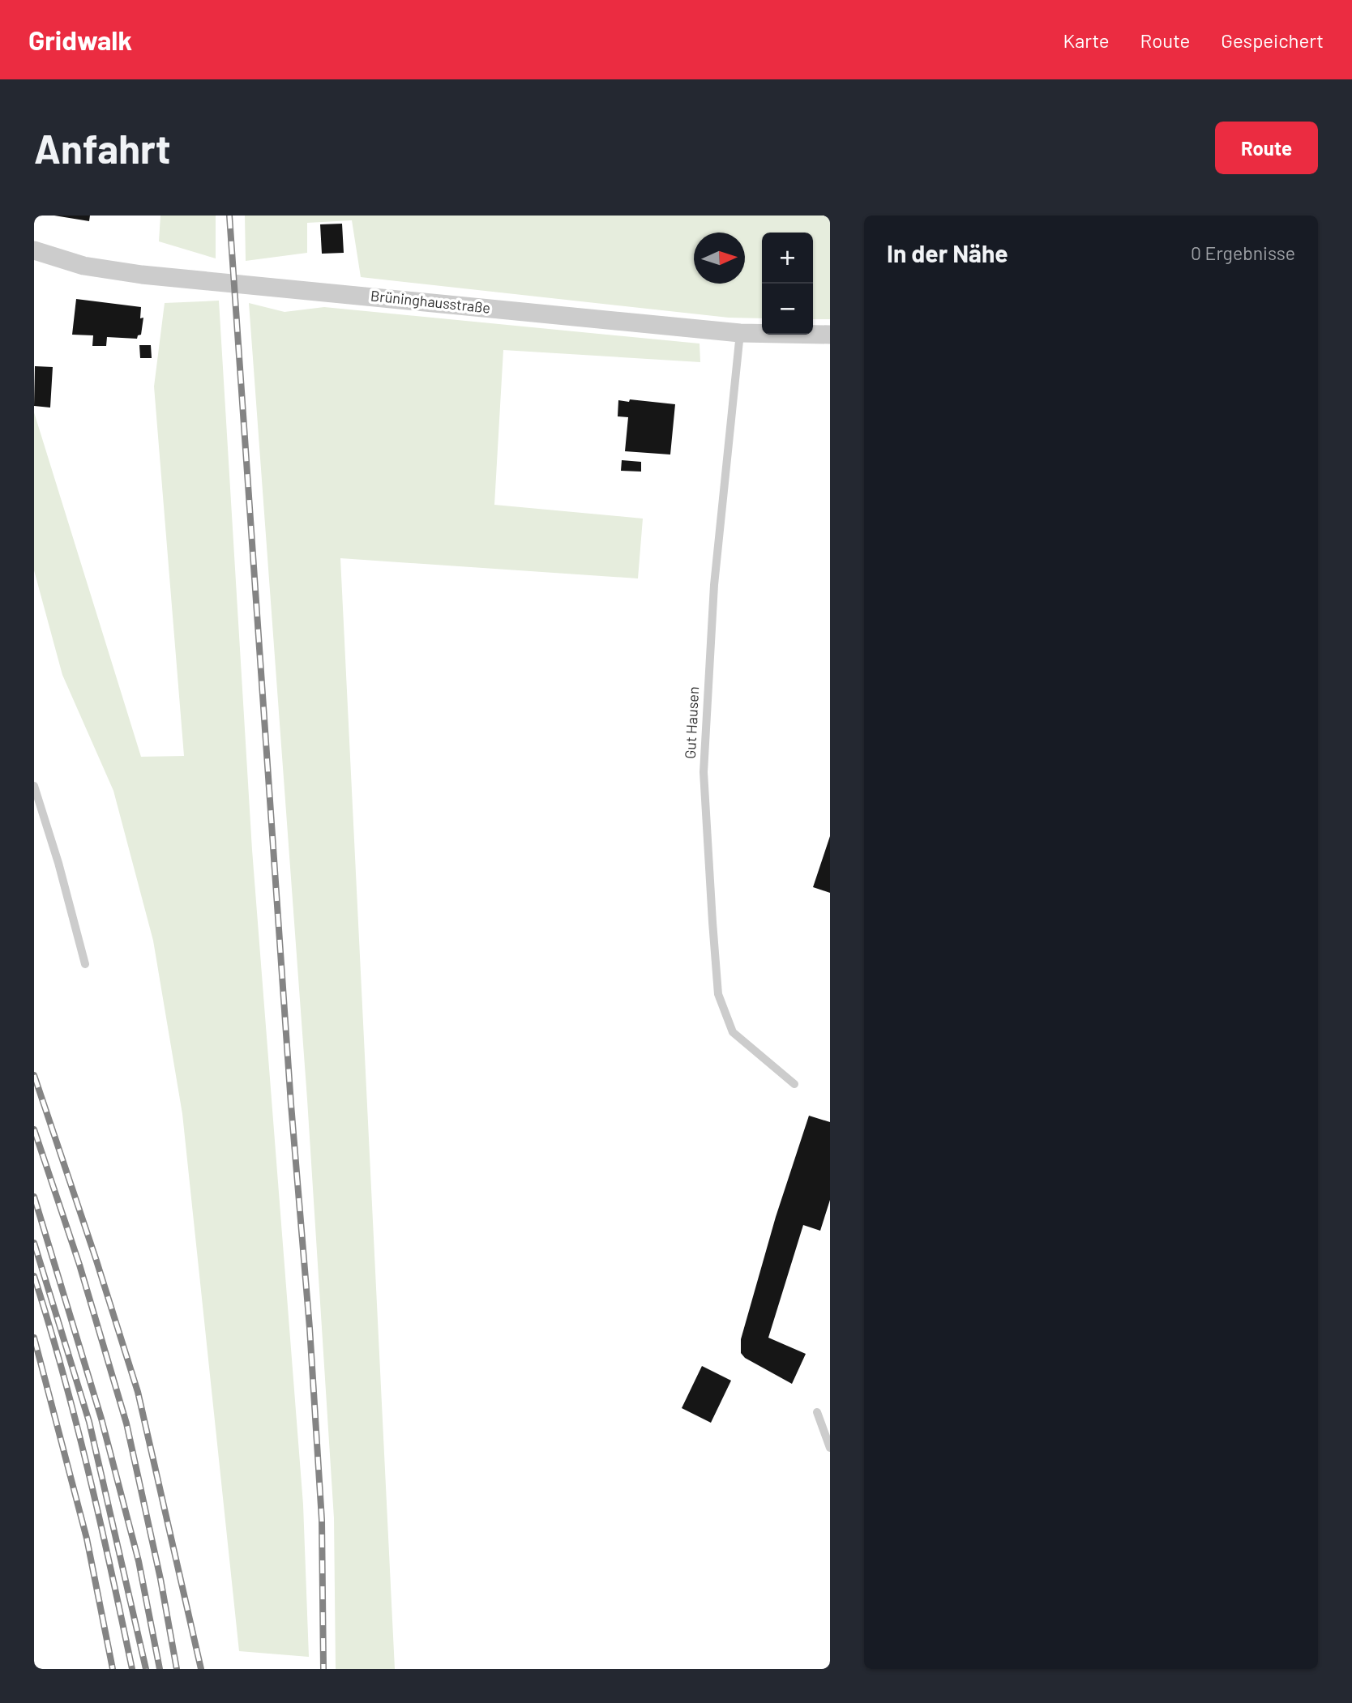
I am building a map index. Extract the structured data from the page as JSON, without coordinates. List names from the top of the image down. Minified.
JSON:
{"streets":{"street":["Brüninghausstraße"],"lane":["Gut Hausen"]},"crossings":[["Brüninghausstraße","Gut Hausen"]],"north":"right","page":{"header":"Gridwalk","nav":["Karte","Route","Gespeichert"],"buttons":"Route","title":"Anfahrt","heading":["In der Nähe","0 Ergebnisse"],"map_buttons":["+","−"]}}
